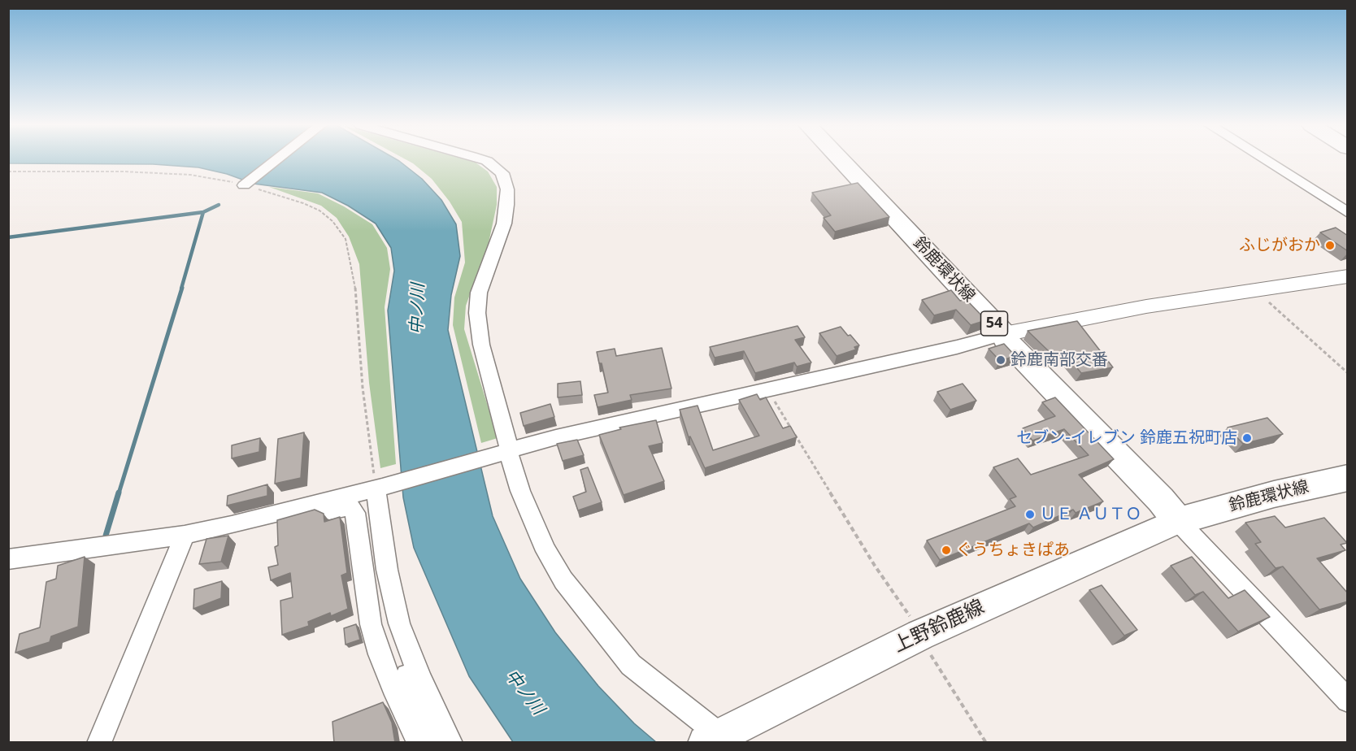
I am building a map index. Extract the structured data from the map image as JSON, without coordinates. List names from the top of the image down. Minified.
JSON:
{"streets":{"main road":["鈴鹿環状線","54","上野鈴鹿線"]},"crossings":[["鈴鹿環状線","上野鈴鹿線"]],"water":["中ノ川"],"places":["ふじがおか","鈴鹿南部交番","セブン-イレブン 鈴鹿五祝町店","ＵＥ ＡＵＴＯ","ぐうちょきぱあ"]}
